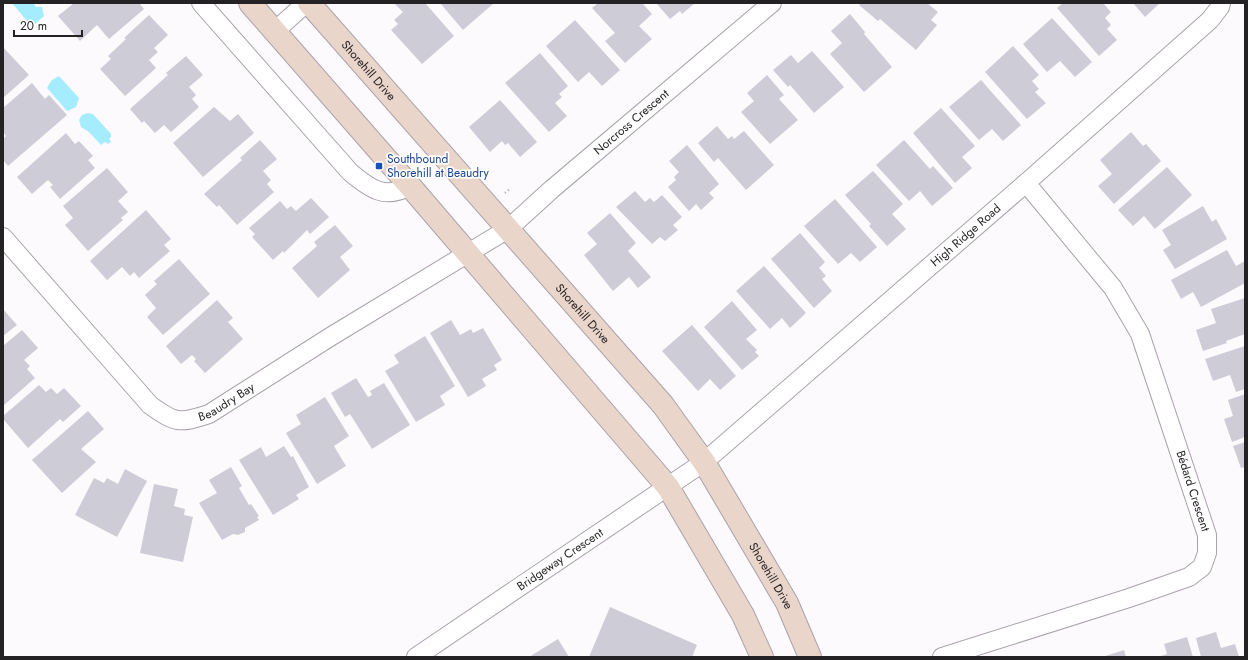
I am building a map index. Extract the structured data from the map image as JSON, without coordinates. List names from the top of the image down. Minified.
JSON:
{"streets":{"street":["Shorehill Drive","Norcross Crescent","High Ridge Road","Beaudry Bay","Bédard Crescent","Bridgeway Crescent"]},"crossings":[["Shorehill Drive","Norcross Crescent"],["Shorehill Drive","High Ridge Road"],["Shorehill Drive","Bridgeway Crescent"],["Norcross Crescent","Beaudry Bay"],["High Ridge Road","Bédard Crescent"],["High Ridge Road","Bridgeway Crescent"]],"places":{"transit":["Southbound Shorehill at Beaudry"]},"scale_bar":"20 m"}
